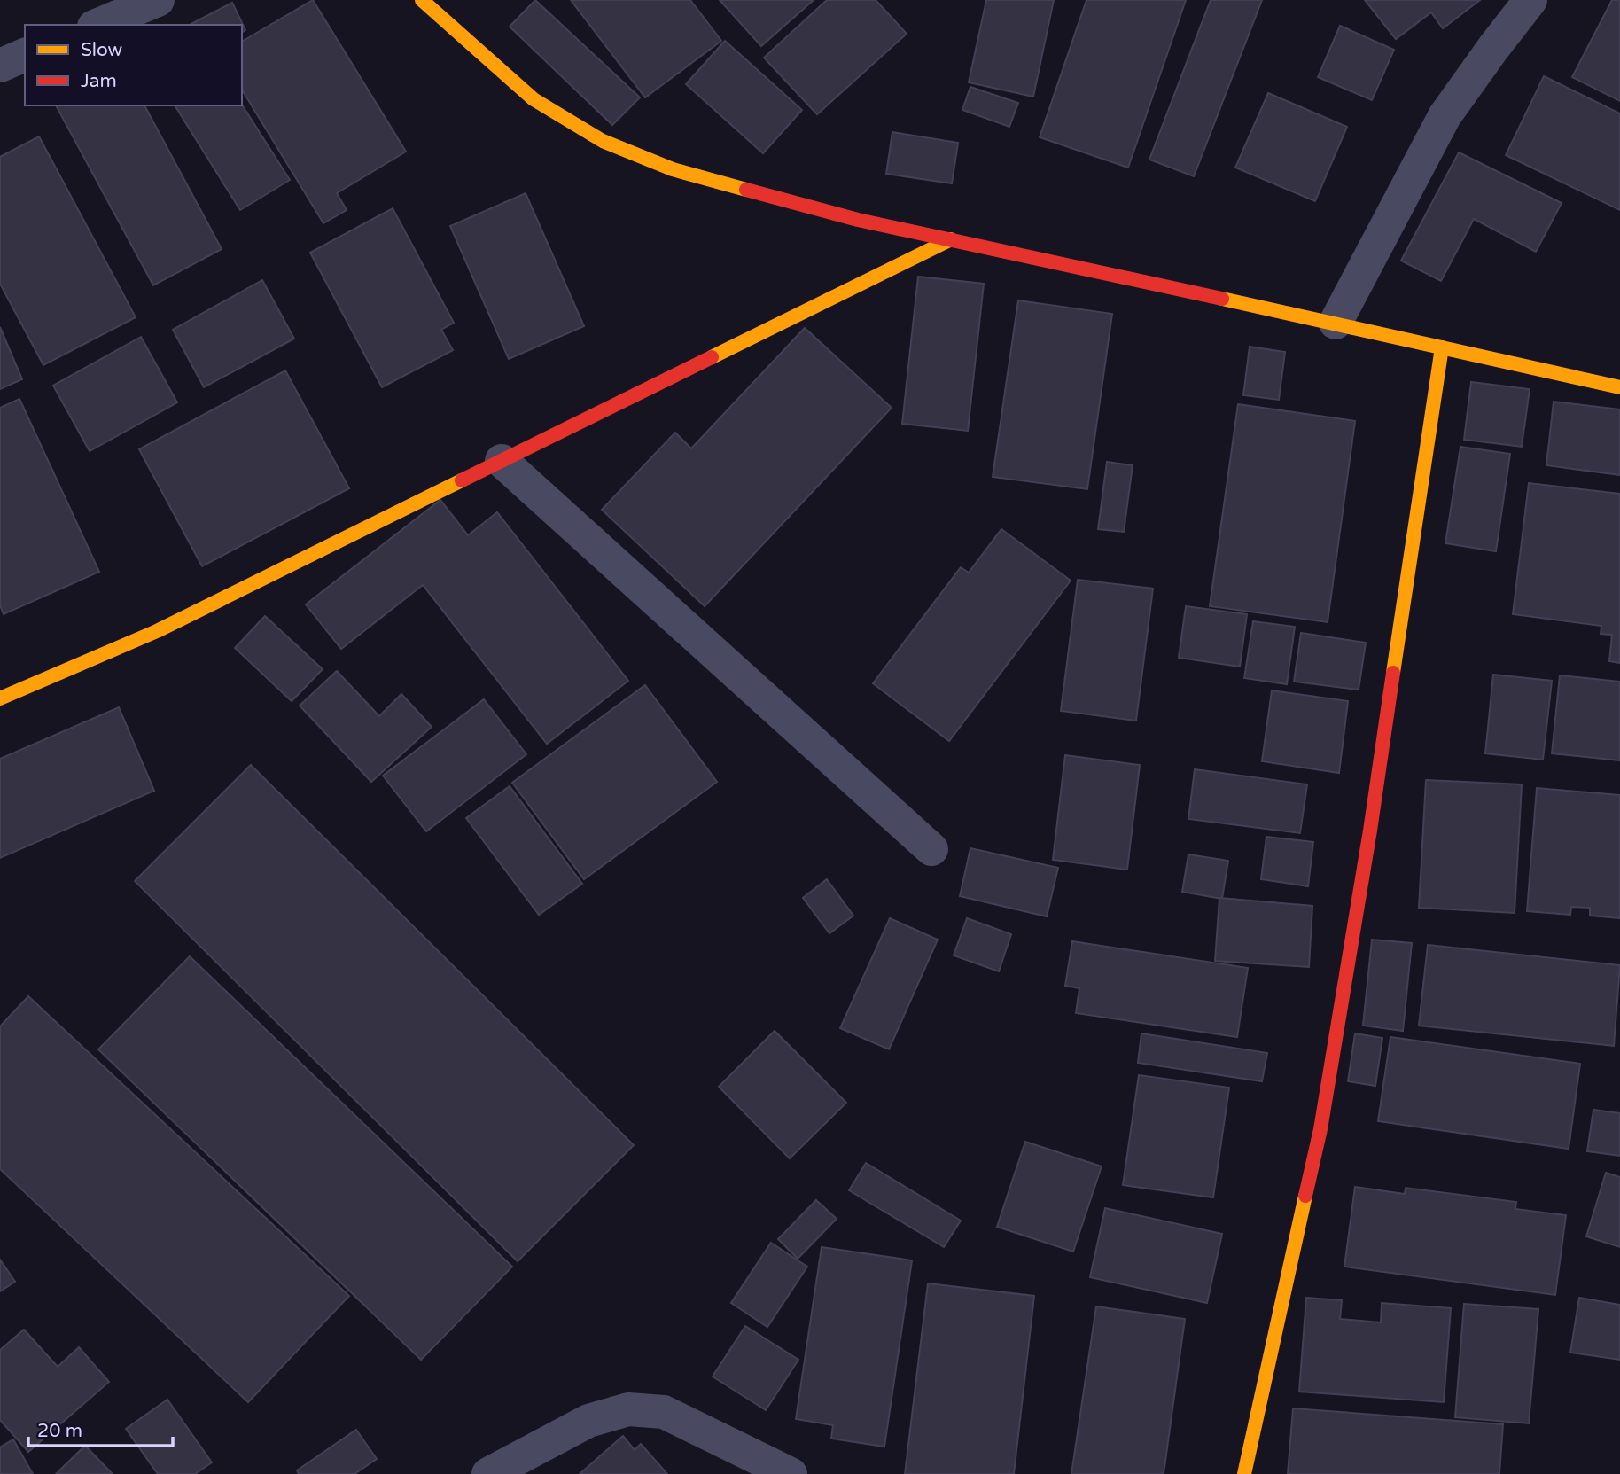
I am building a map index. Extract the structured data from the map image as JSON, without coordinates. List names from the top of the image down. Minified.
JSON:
{"legend":["Slow","Jam"],"scale_bar":"20 m"}
